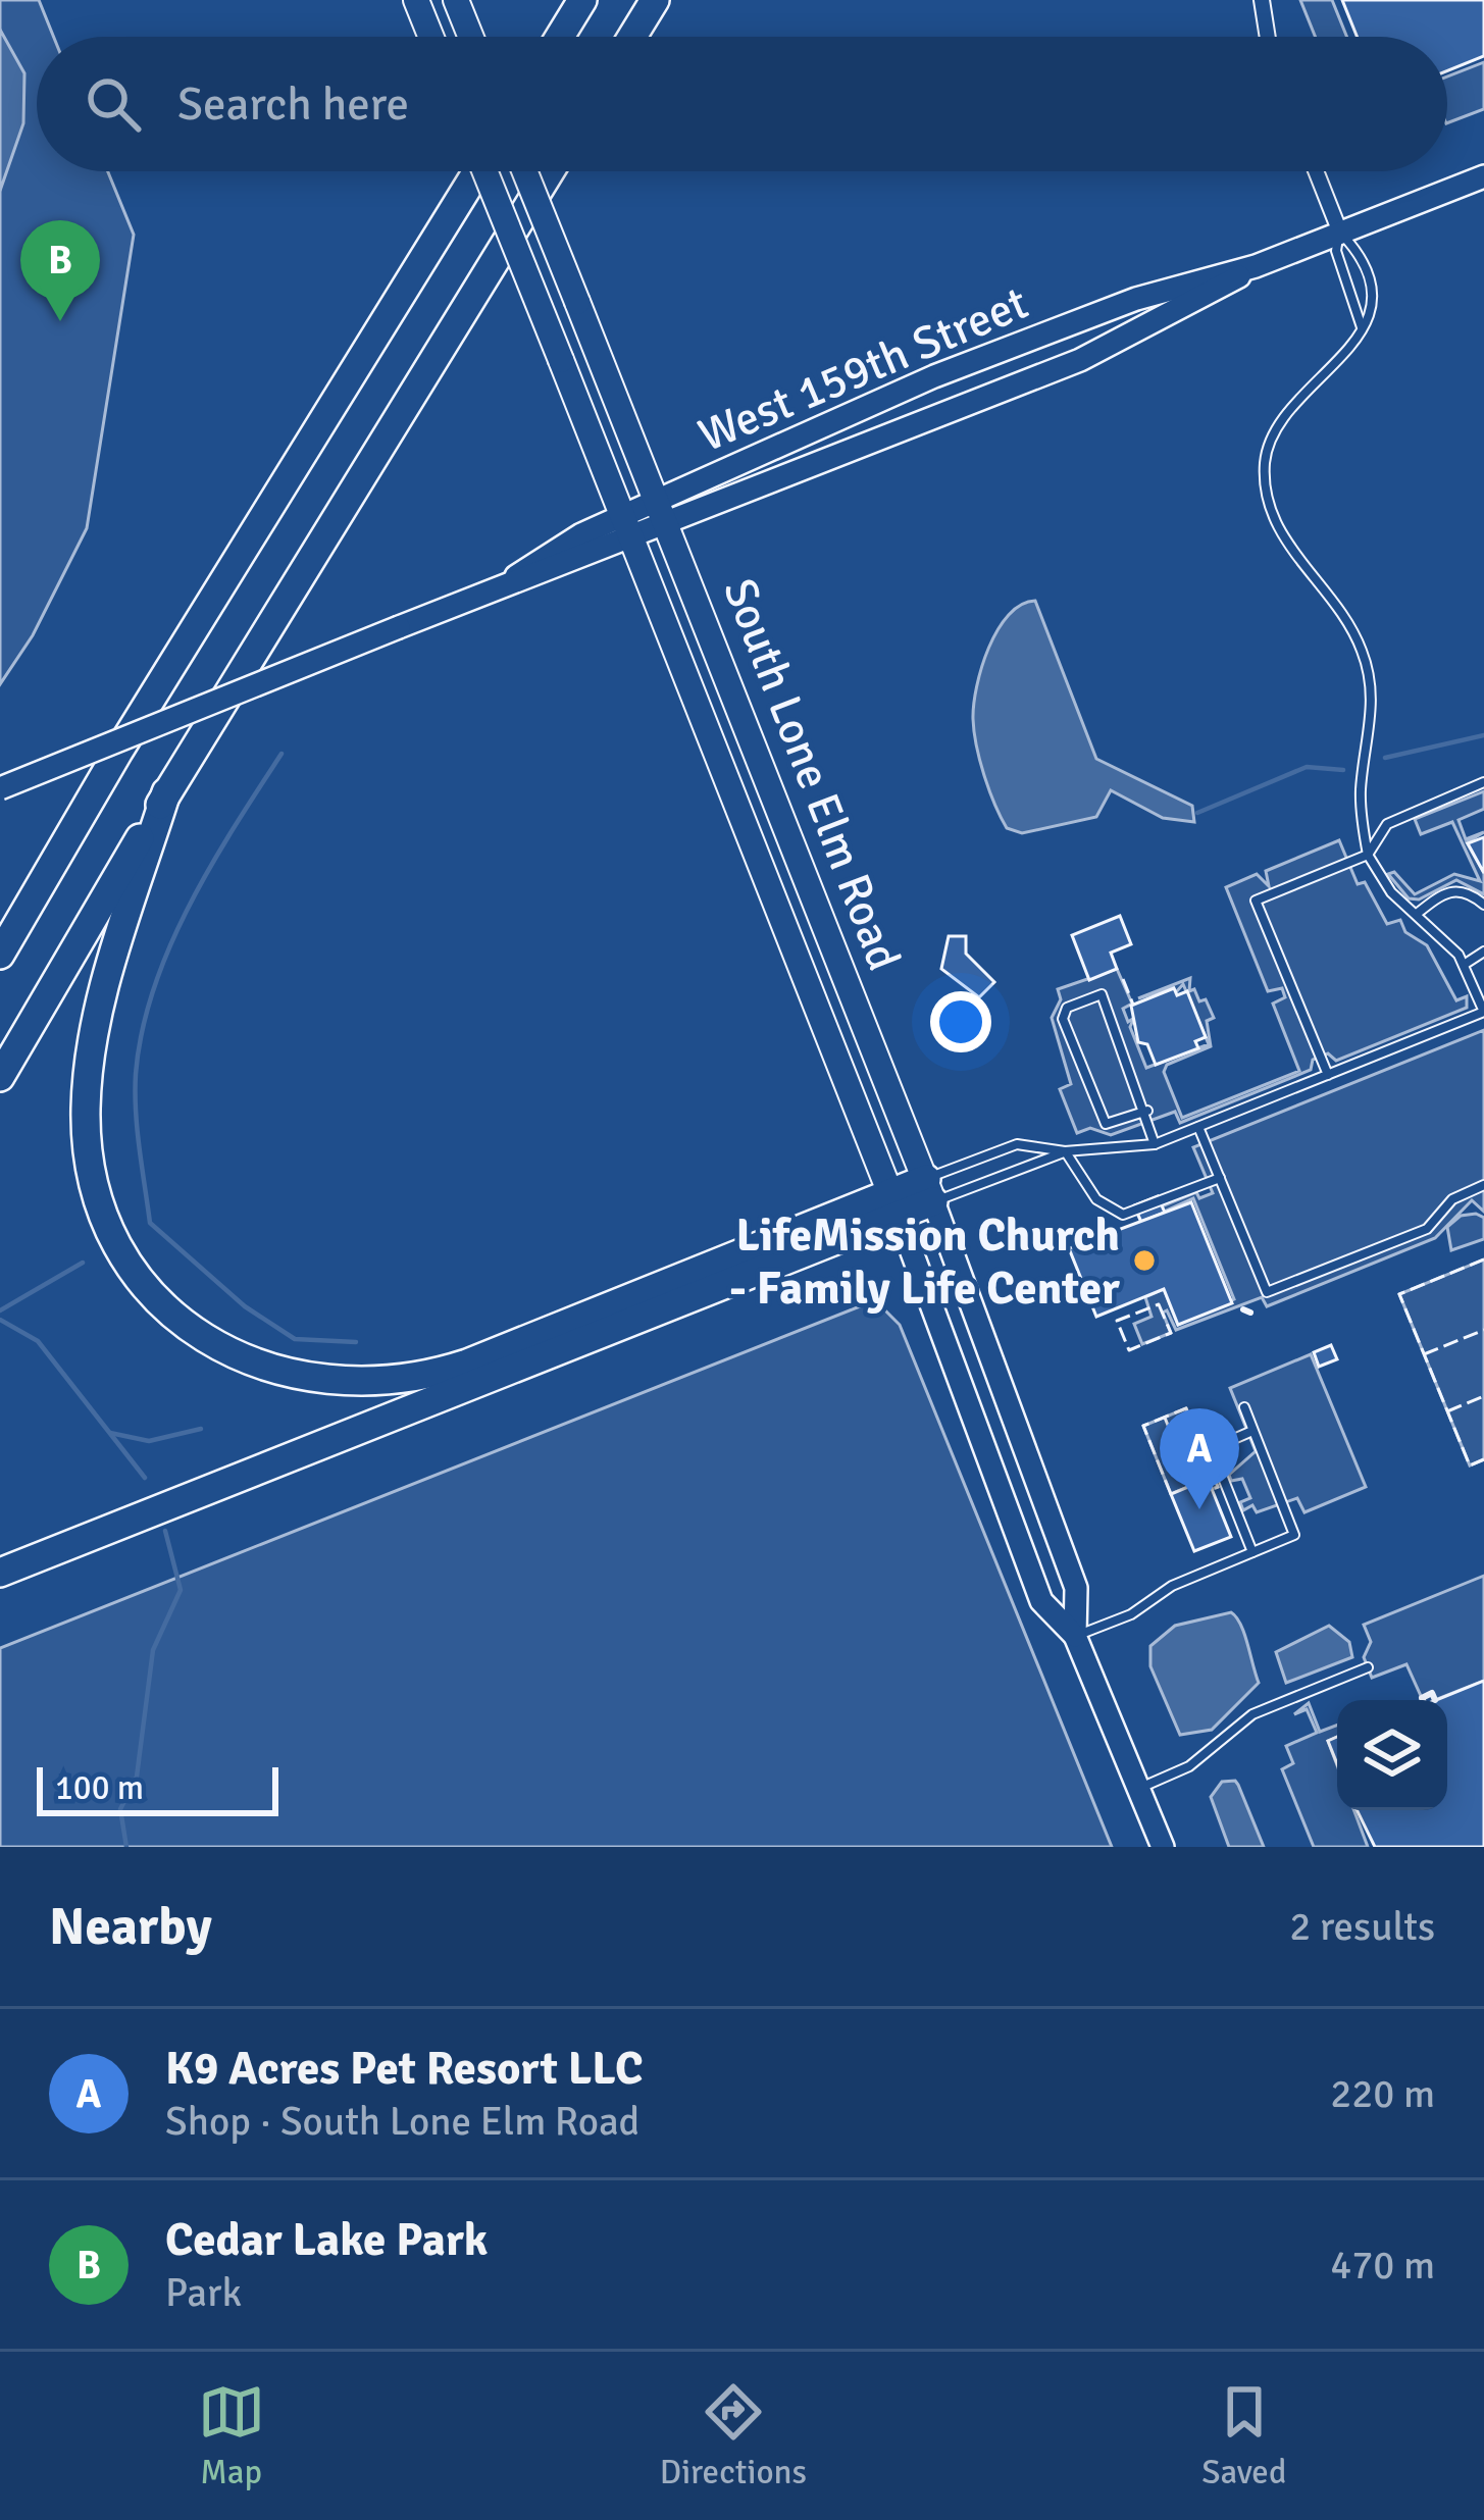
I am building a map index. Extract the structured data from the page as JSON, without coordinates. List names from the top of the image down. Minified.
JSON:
{"streets":{"main road":["South Lone Elm Road"],"street":["West 159th Street"]},"crossings":[["West 159th Street","South Lone Elm Road"]],"places":["LifeMission Church - Family Life Center"],"scale_bar":"100 m","page":{"search":"Search here","pins":["B","A"],"scale":"100 m","heading":["Nearby","2 results"],"list":[{"mark":"A","name":"K9 Acres Pet Resort LLC","note":"Shop · South Lone Elm Road","value":"220 m"},{"mark":"B","name":"Cedar Lake Park","note":"Park","value":"470 m"}],"nav":["Map","Directions","Saved"]}}
